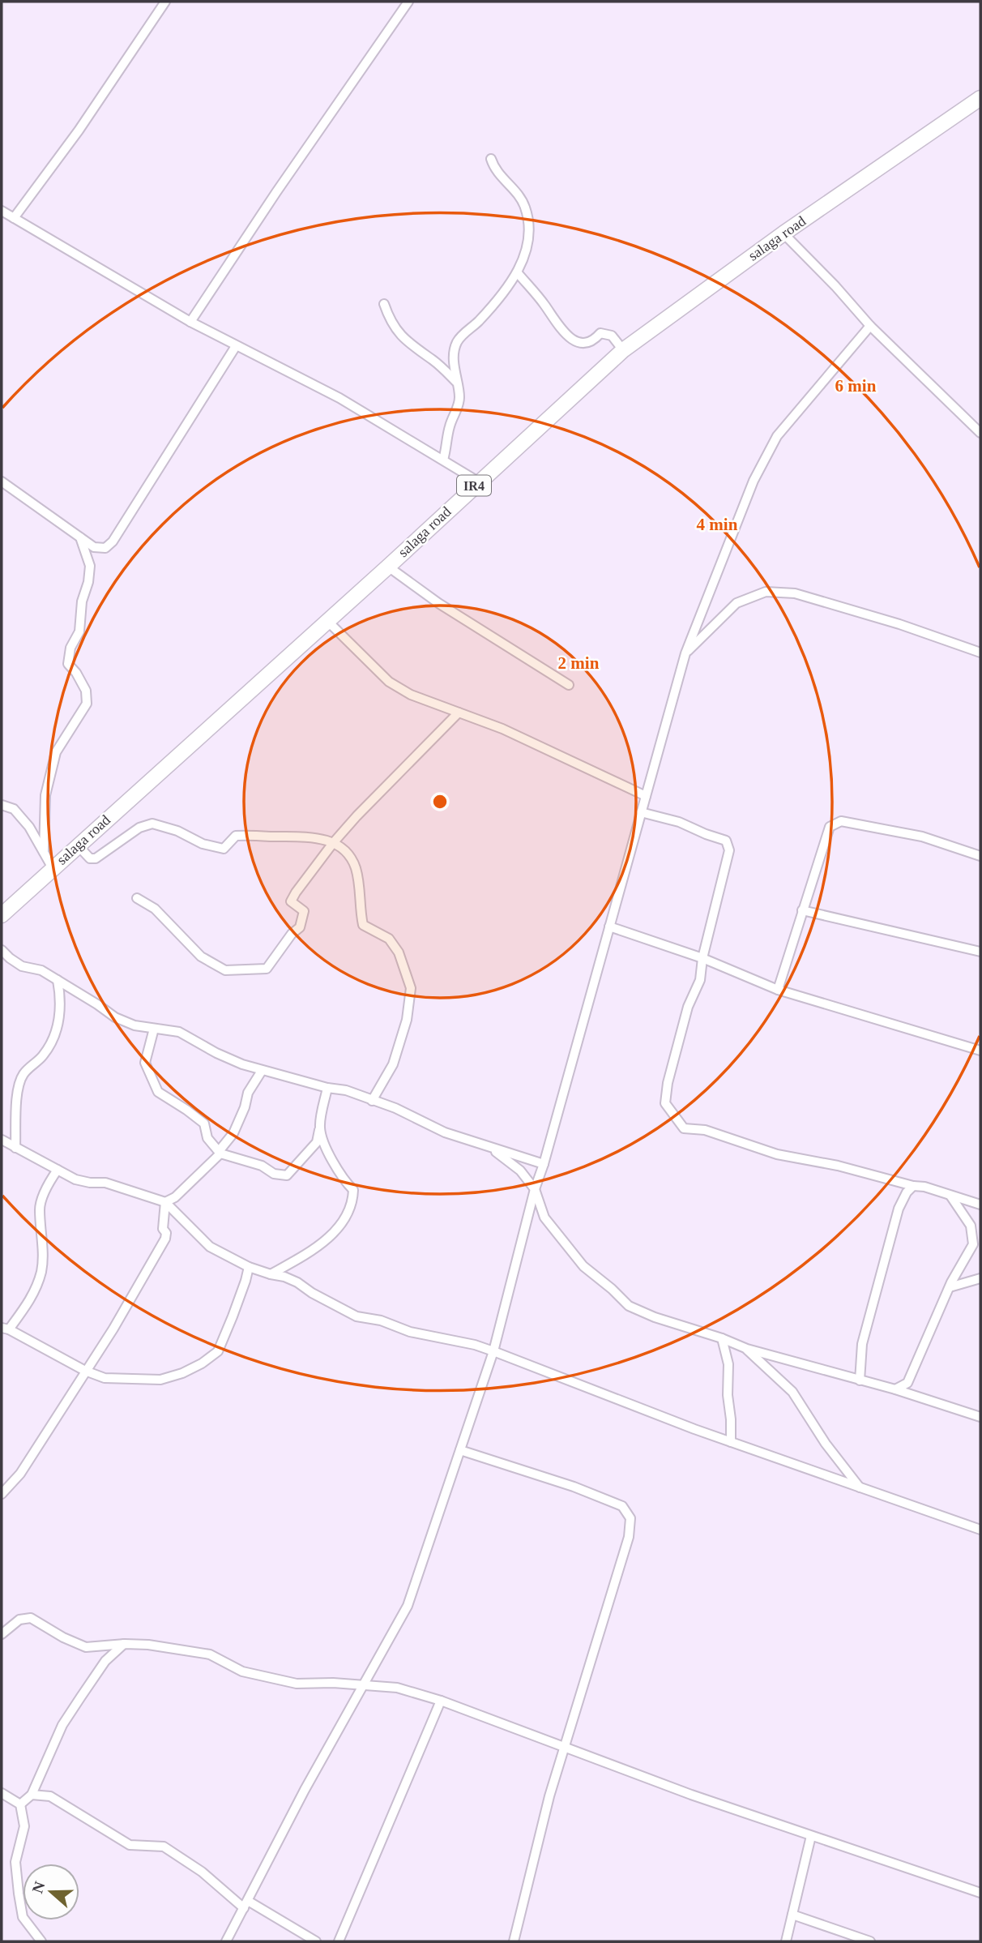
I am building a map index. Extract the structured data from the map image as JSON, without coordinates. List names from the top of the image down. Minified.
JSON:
{"streets":{"main road":["salaga road","IR4"]},"north":"left","rings":["6 min","4 min","2 min"]}
